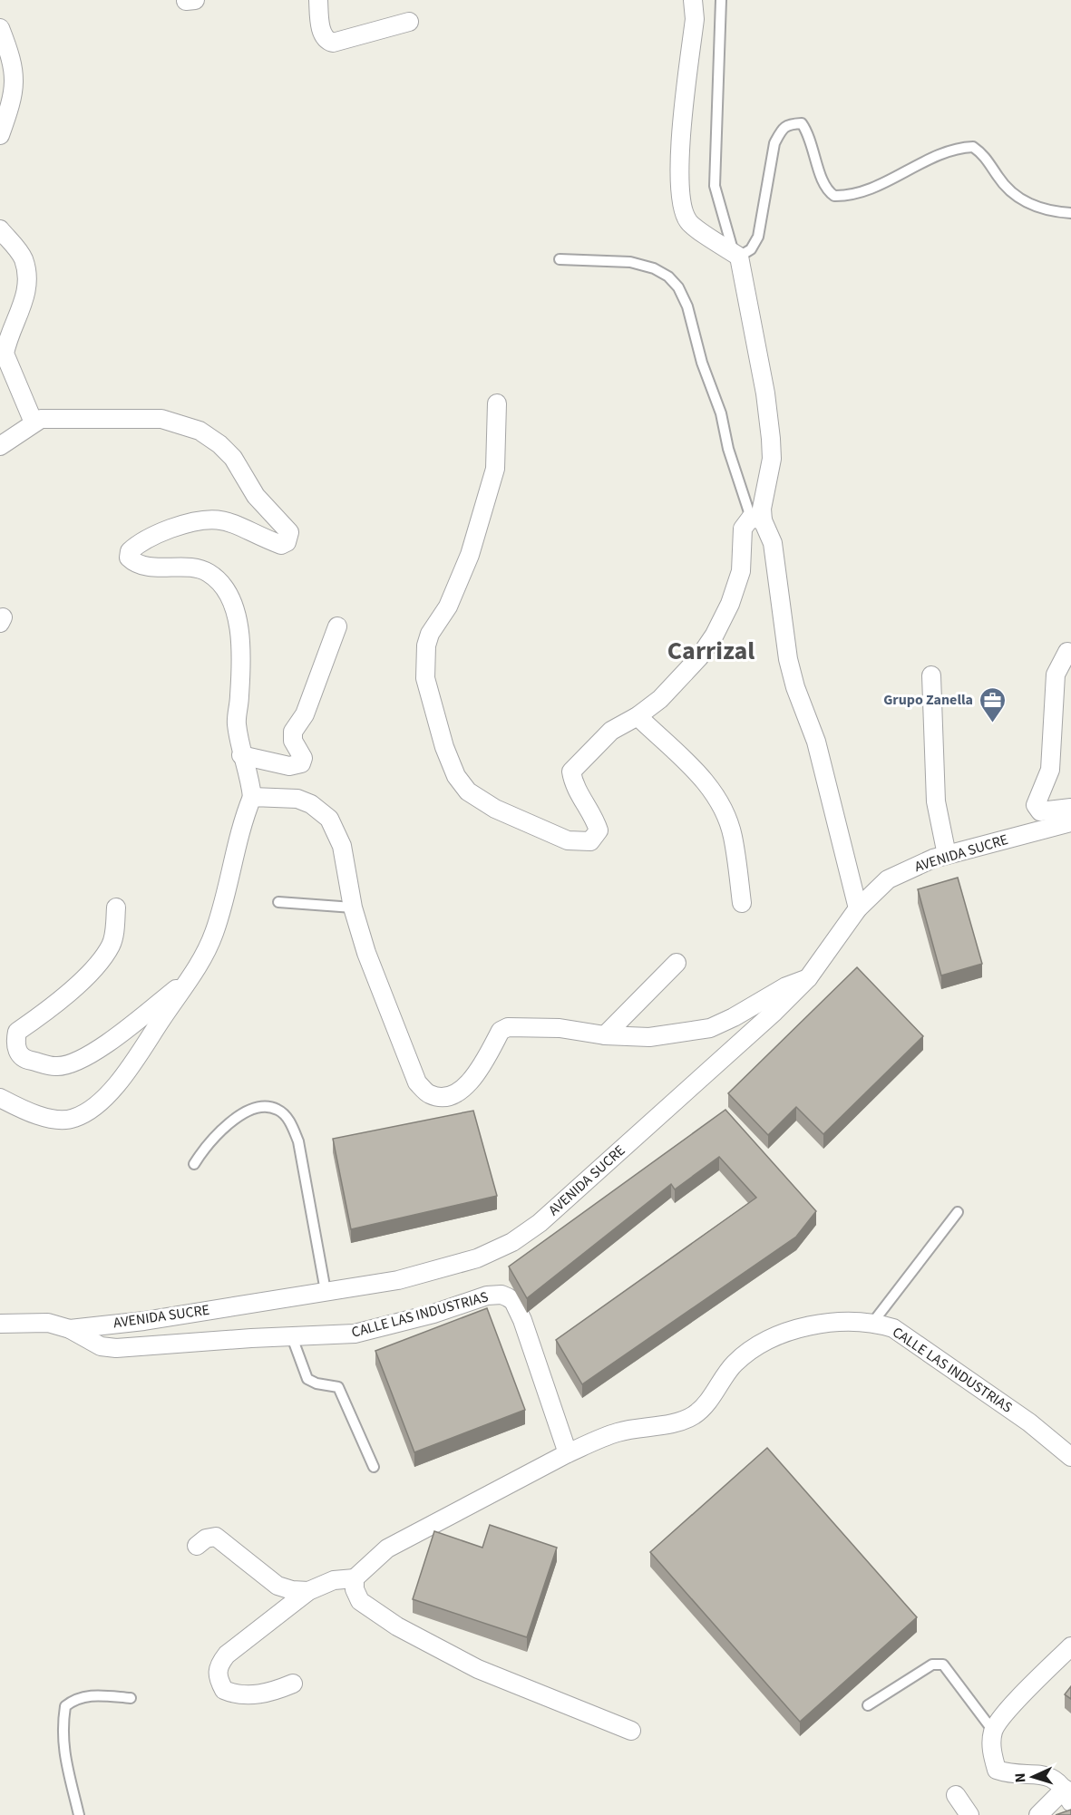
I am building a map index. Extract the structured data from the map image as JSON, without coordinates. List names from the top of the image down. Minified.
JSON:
{"streets":{"street":["AVENIDA SUCRE","CALLE LAS INDUSTRIAS"]},"crossings":[["AVENIDA SUCRE","CALLE LAS INDUSTRIAS"]],"districts":["Carrizal"],"places":{"office":["Grupo Zanella"]},"north":"left"}
